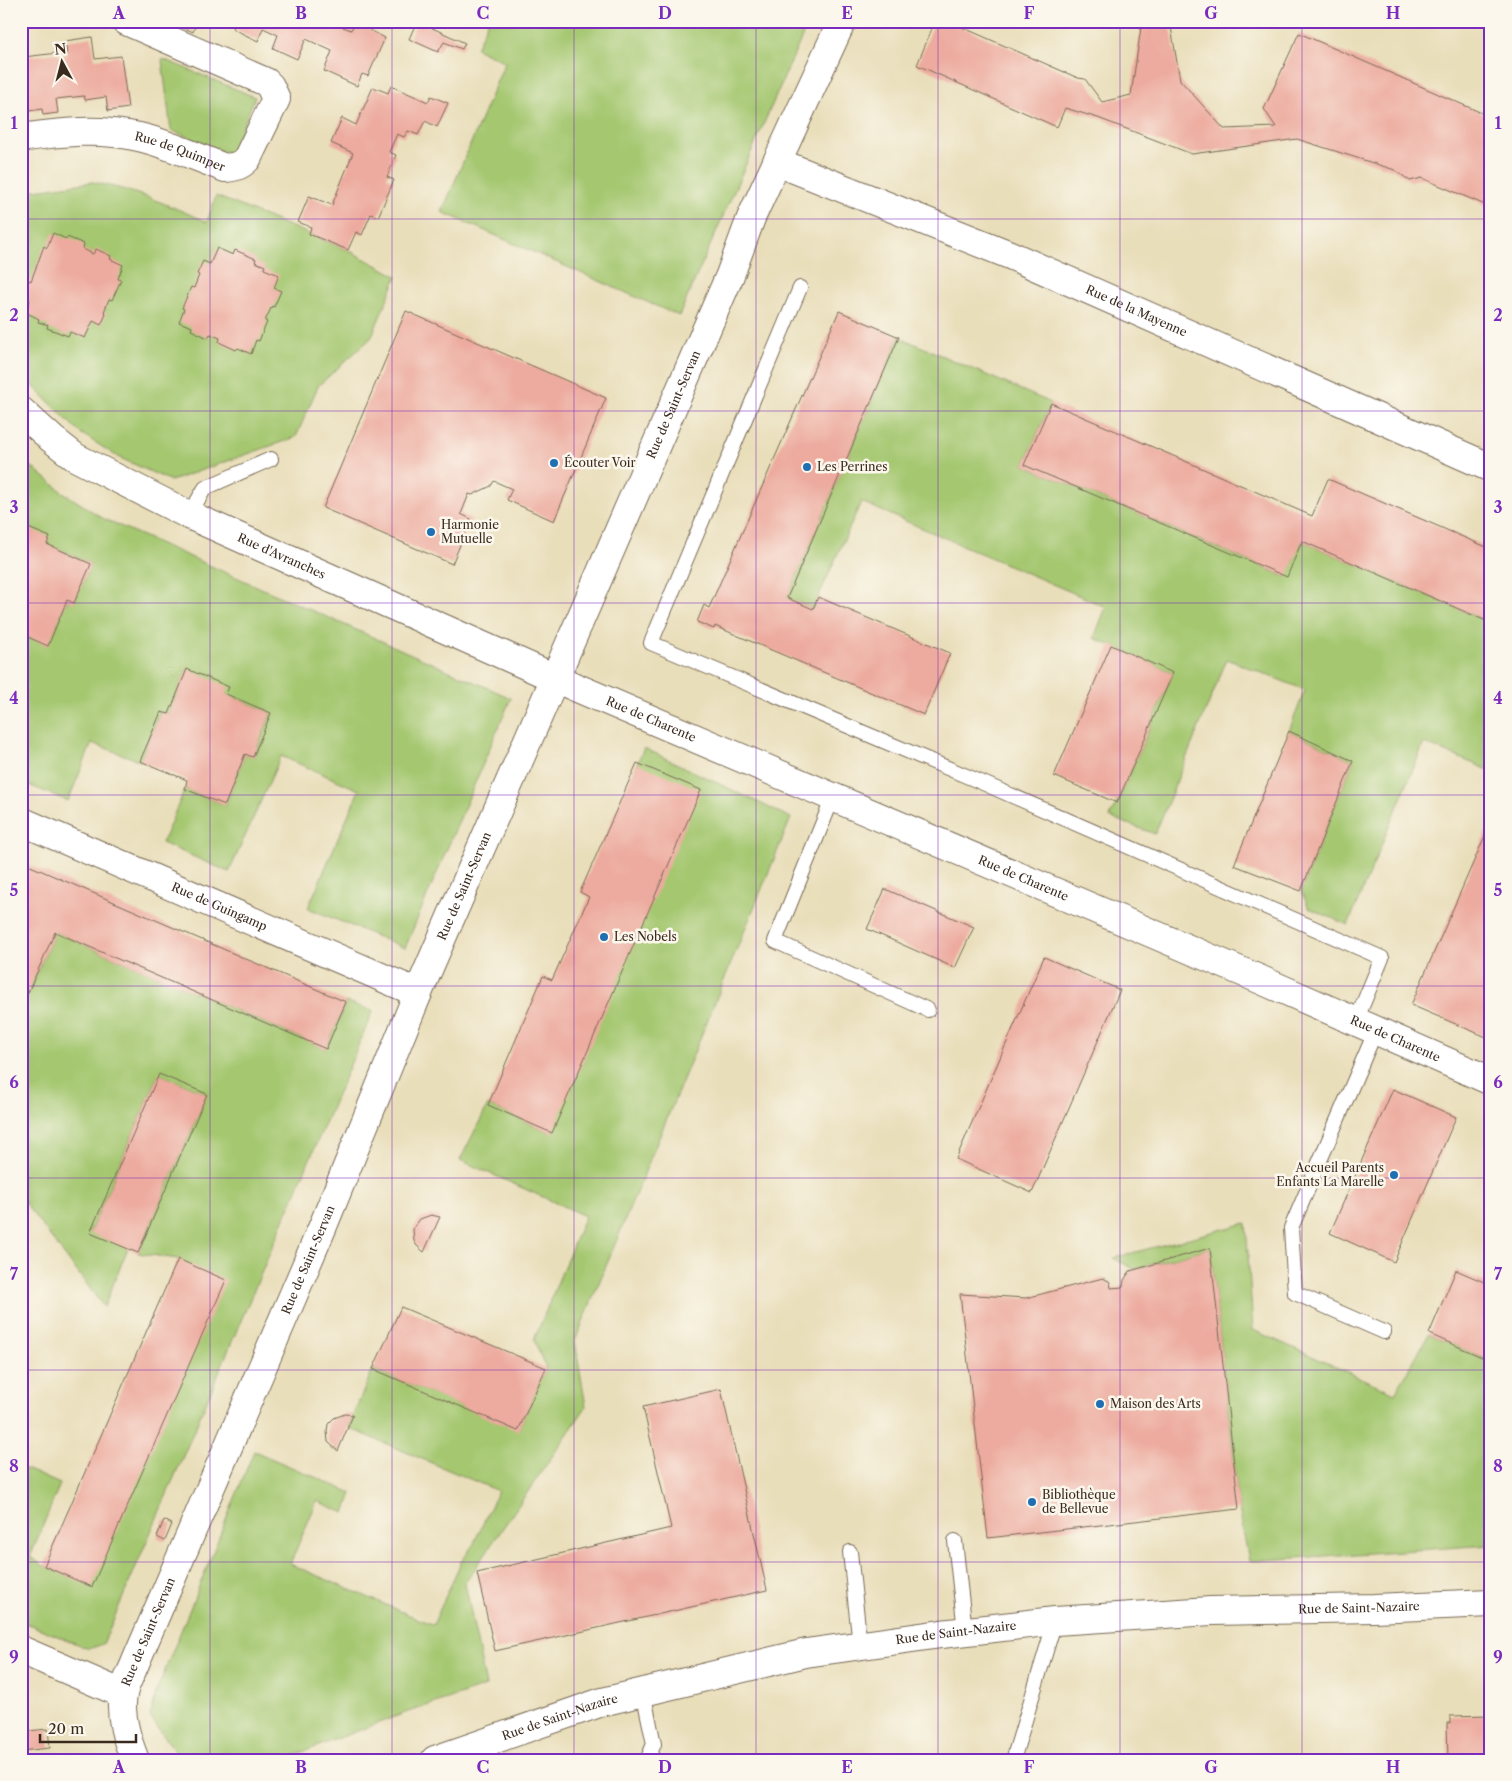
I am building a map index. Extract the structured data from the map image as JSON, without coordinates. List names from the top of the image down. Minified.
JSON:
{"streets":{"street":["Rue de Quimper","Rue de la Mayenne","Rue de Saint-Servan","Rue d'Avranches","Rue de Charente","Rue de Guingamp","Rue de Saint-Nazaire"]},"crossings":[["Rue de la Mayenne","Rue de Saint-Servan"],["Rue de Saint-Servan","Rue d'Avranches"],["Rue de Saint-Servan","Rue de Charente"],["Rue de Saint-Servan","Rue de Guingamp"],["Rue d'Avranches","Rue de Charente"]],"places":["Écouter Voir","Les Perrines","Harmonie Mutuelle","Les Nobels","Accueil Parents Enfants La Marelle","Maison des Arts","Bibliothèque de Bellevue"],"scale_bar":"20 m","north":"top","grid":{"columns":["A","B","C","D","E","F","G","H"],"rows":["1","2","3","4","5","6","7","8","9"]}}
